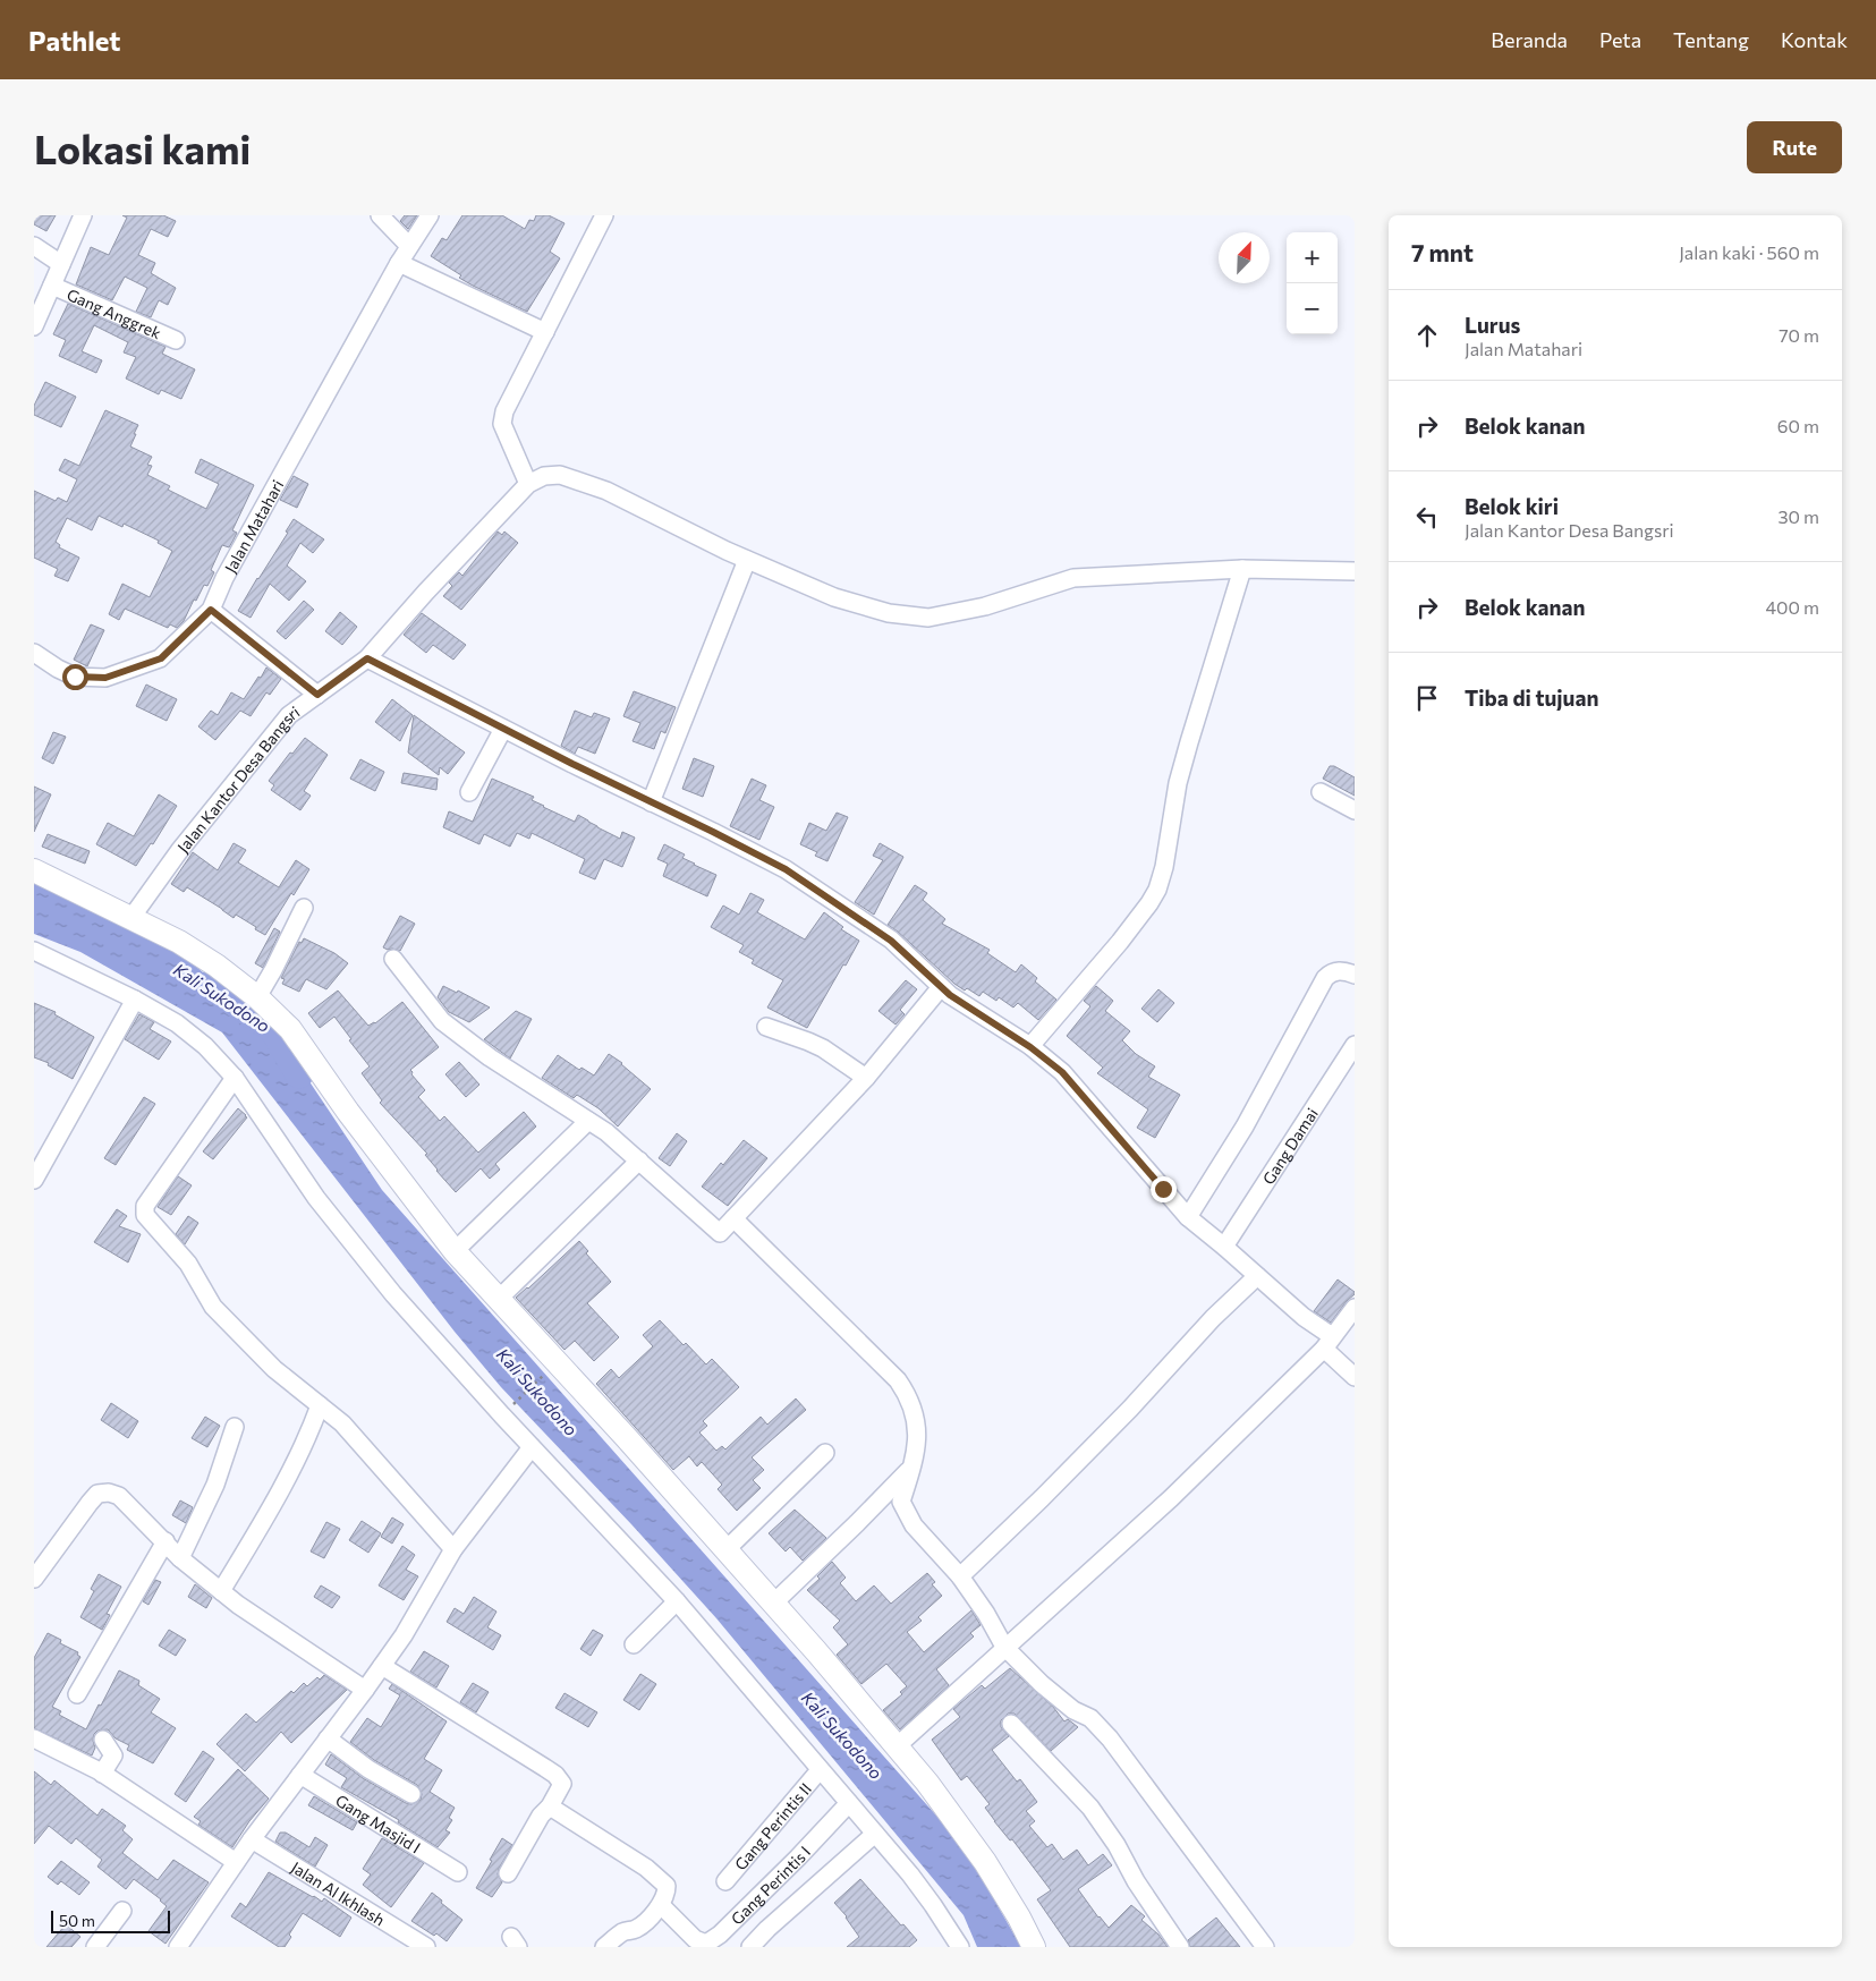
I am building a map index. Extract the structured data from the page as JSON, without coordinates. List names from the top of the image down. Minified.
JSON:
{"streets":{"street":["Gang Anggrek","Jalan Matahari","Jalan Kantor Desa Bangsri","Gang Damai","Gang Masjid I","Gang Perintis II","Gang Perintis I","Jalan Al Ikhlash"]},"water":["Kali Sukodono"],"scale_bar":"50 m","north":"top right","page":{"header":"Pathlet","nav":["Beranda","Peta","Tentang","Kontak"],"buttons":"Rute","title":"Lokasi kami","heading":["7 mnt","Jalan kaki · 560 m"],"map_buttons":["+","−"],"list":[["Lurus","Jalan Matahari","70 m"],["Belok kanan","60 m"],["Belok kiri","Jalan Kantor Desa Bangsri","30 m"],["Belok kanan","400 m"],"Tiba di tujuan"],"scale":"50 m"}}
